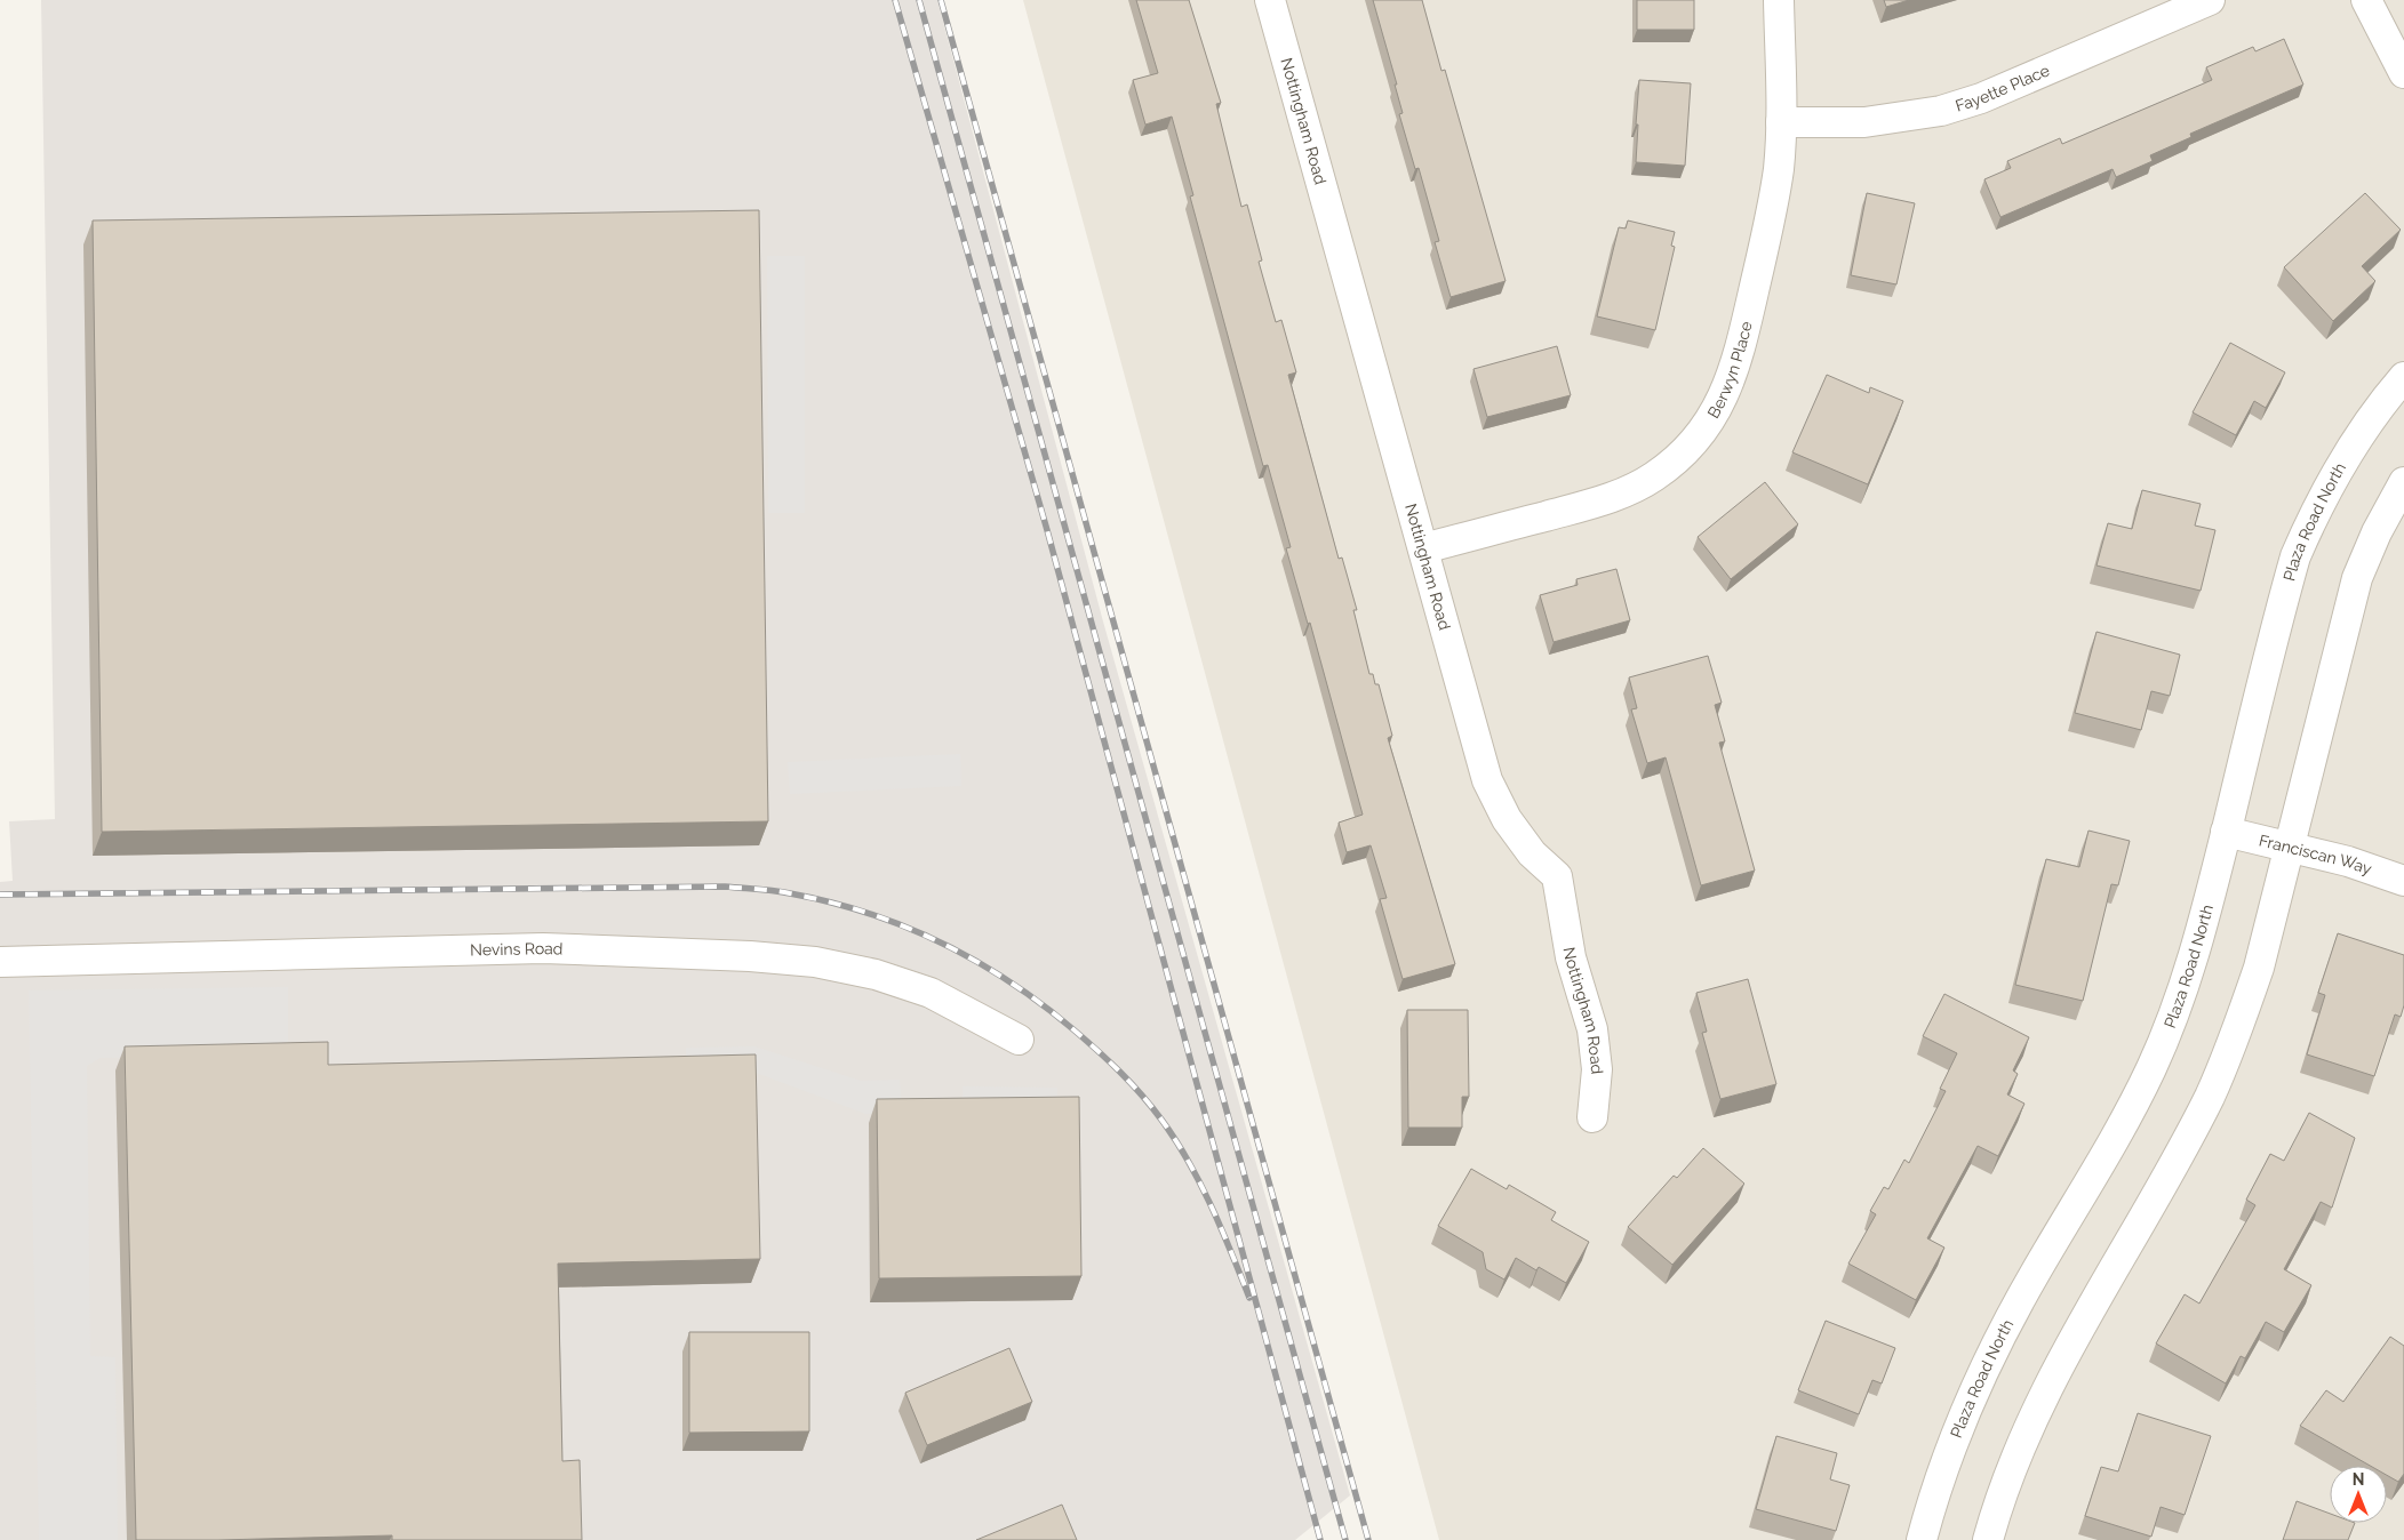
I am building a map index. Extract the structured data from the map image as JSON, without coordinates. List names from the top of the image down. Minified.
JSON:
{"streets":{"street":["Fayette Place","Nottingham Road","Berwyn Place","Plaza Road North","Franciscan Way","Nevins Road"]},"crossings":[["Fayette Place","Berwyn Place"],["Nottingham Road","Berwyn Place"],["Plaza Road North","Franciscan Way"]],"north":"top"}
